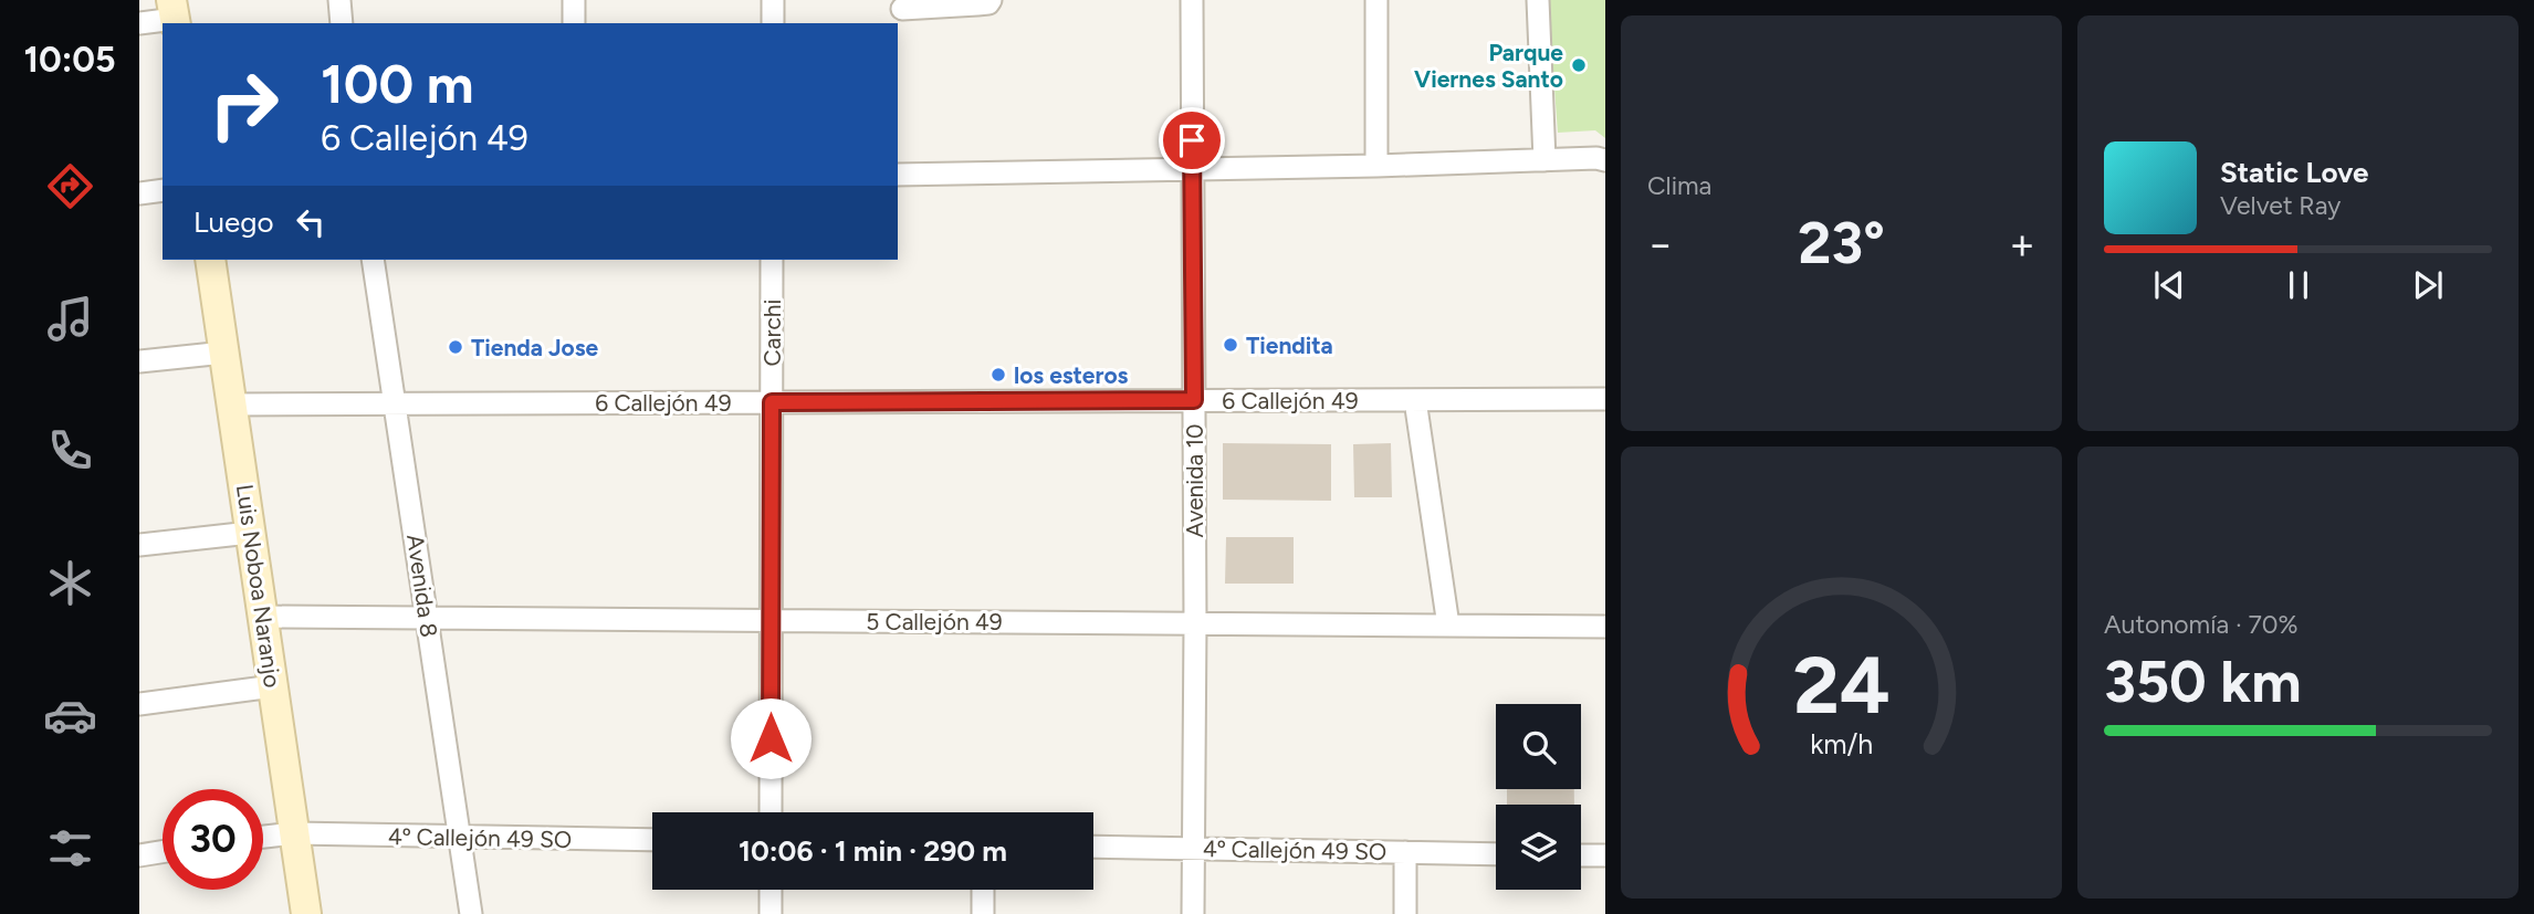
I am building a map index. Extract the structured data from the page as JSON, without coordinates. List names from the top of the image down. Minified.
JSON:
{"streets":{"street":["Carchi","6 Callejón 49","Avenida 10","Luis Noboa Naranjo","Avenida 8","5 Callejón 49","4º Callejón 49 SO"]},"crossings":[["Carchi","6 Callejón 49"],["Carchi","5 Callejón 49"],["6 Callejón 49","Avenida 10"],["6 Callejón 49","Luis Noboa Naranjo"],["6 Callejón 49","Avenida 8"],["Avenida 10","5 Callejón 49"],["Avenida 10","4º Callejón 49 SO"],["Luis Noboa Naranjo","5 Callejón 49"],["Luis Noboa Naranjo","4º Callejón 49 SO"],["Avenida 8","5 Callejón 49"],["Avenida 8","4º Callejón 49 SO"]],"places":["Parque Viernes Santo","Tiendita","Tienda Jose","los esteros"],"page":{"tabs":"10:05","tile":["Clima",["Autonomía · 70%","350 km"]],"turn":["100 m","6 Callejón 49"],"song":["Static Love","Velvet Ray"],"then":"Luego","heat":["−","23°","+"],"limit":"30","trip":"10:06 · 1 min · 290 m","gauge":["24","km/h"]}}
